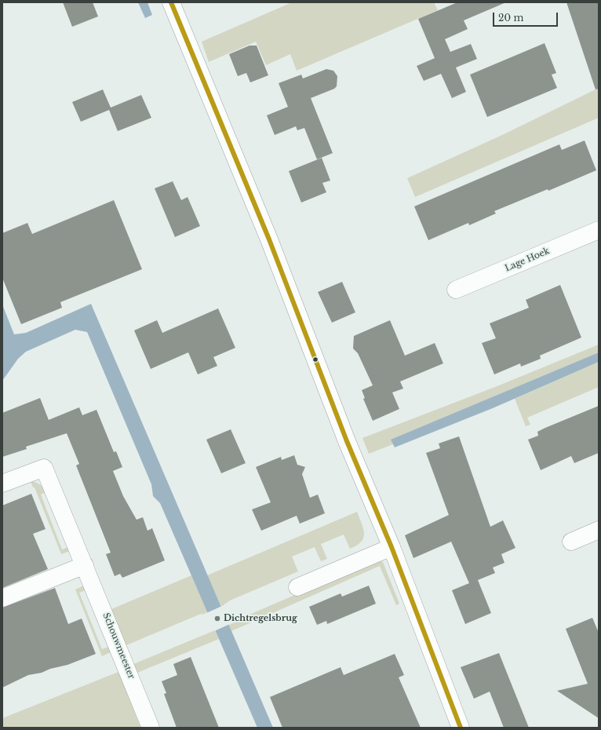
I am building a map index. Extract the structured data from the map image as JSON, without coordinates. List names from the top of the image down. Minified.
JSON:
{"streets":{"street":["Lage Hoek","Schouwmeester"]},"places":["Dichtregelsbrug"],"scale_bar":"20 m"}
